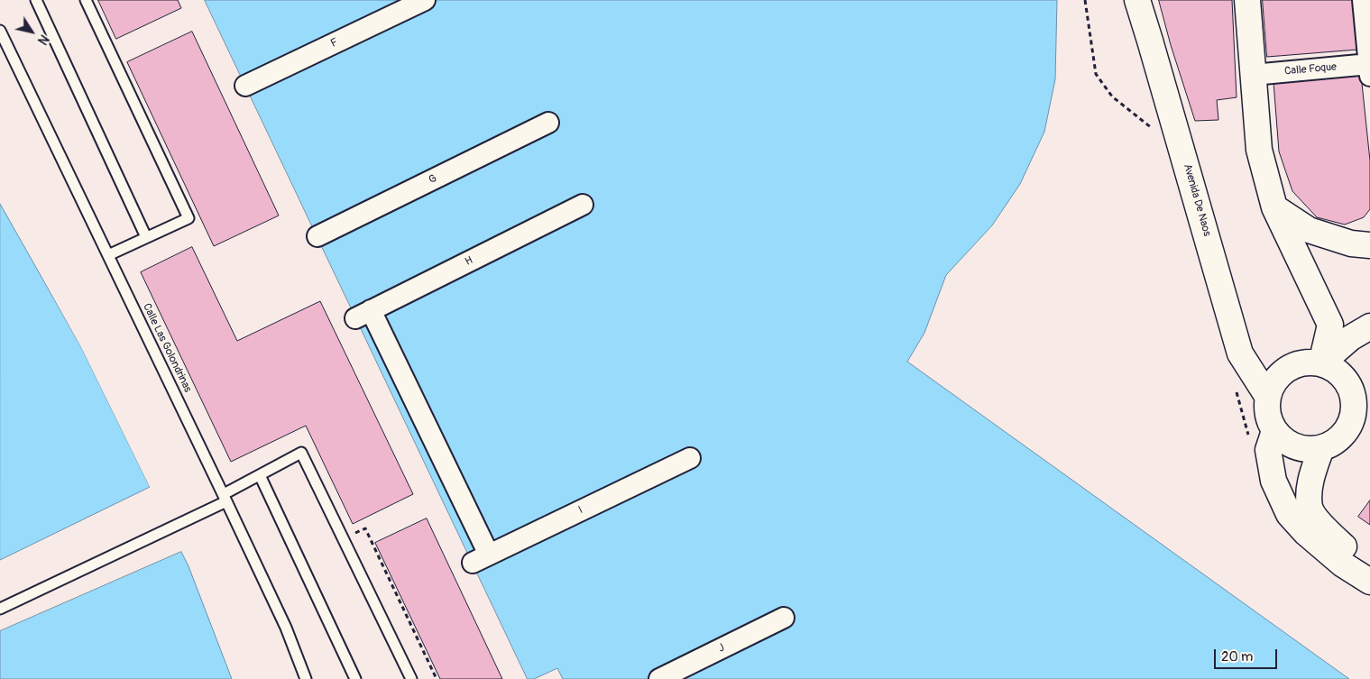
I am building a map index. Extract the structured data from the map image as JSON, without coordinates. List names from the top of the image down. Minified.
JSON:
{"streets":{"main road":["Avenida De Naos"],"street":["F","Calle Foque","G","H","I","J"],"lane":["Calle Las Golondrinas"]},"crossings":[["H","I"]],"scale_bar":"20 m","north":"bottom right"}
